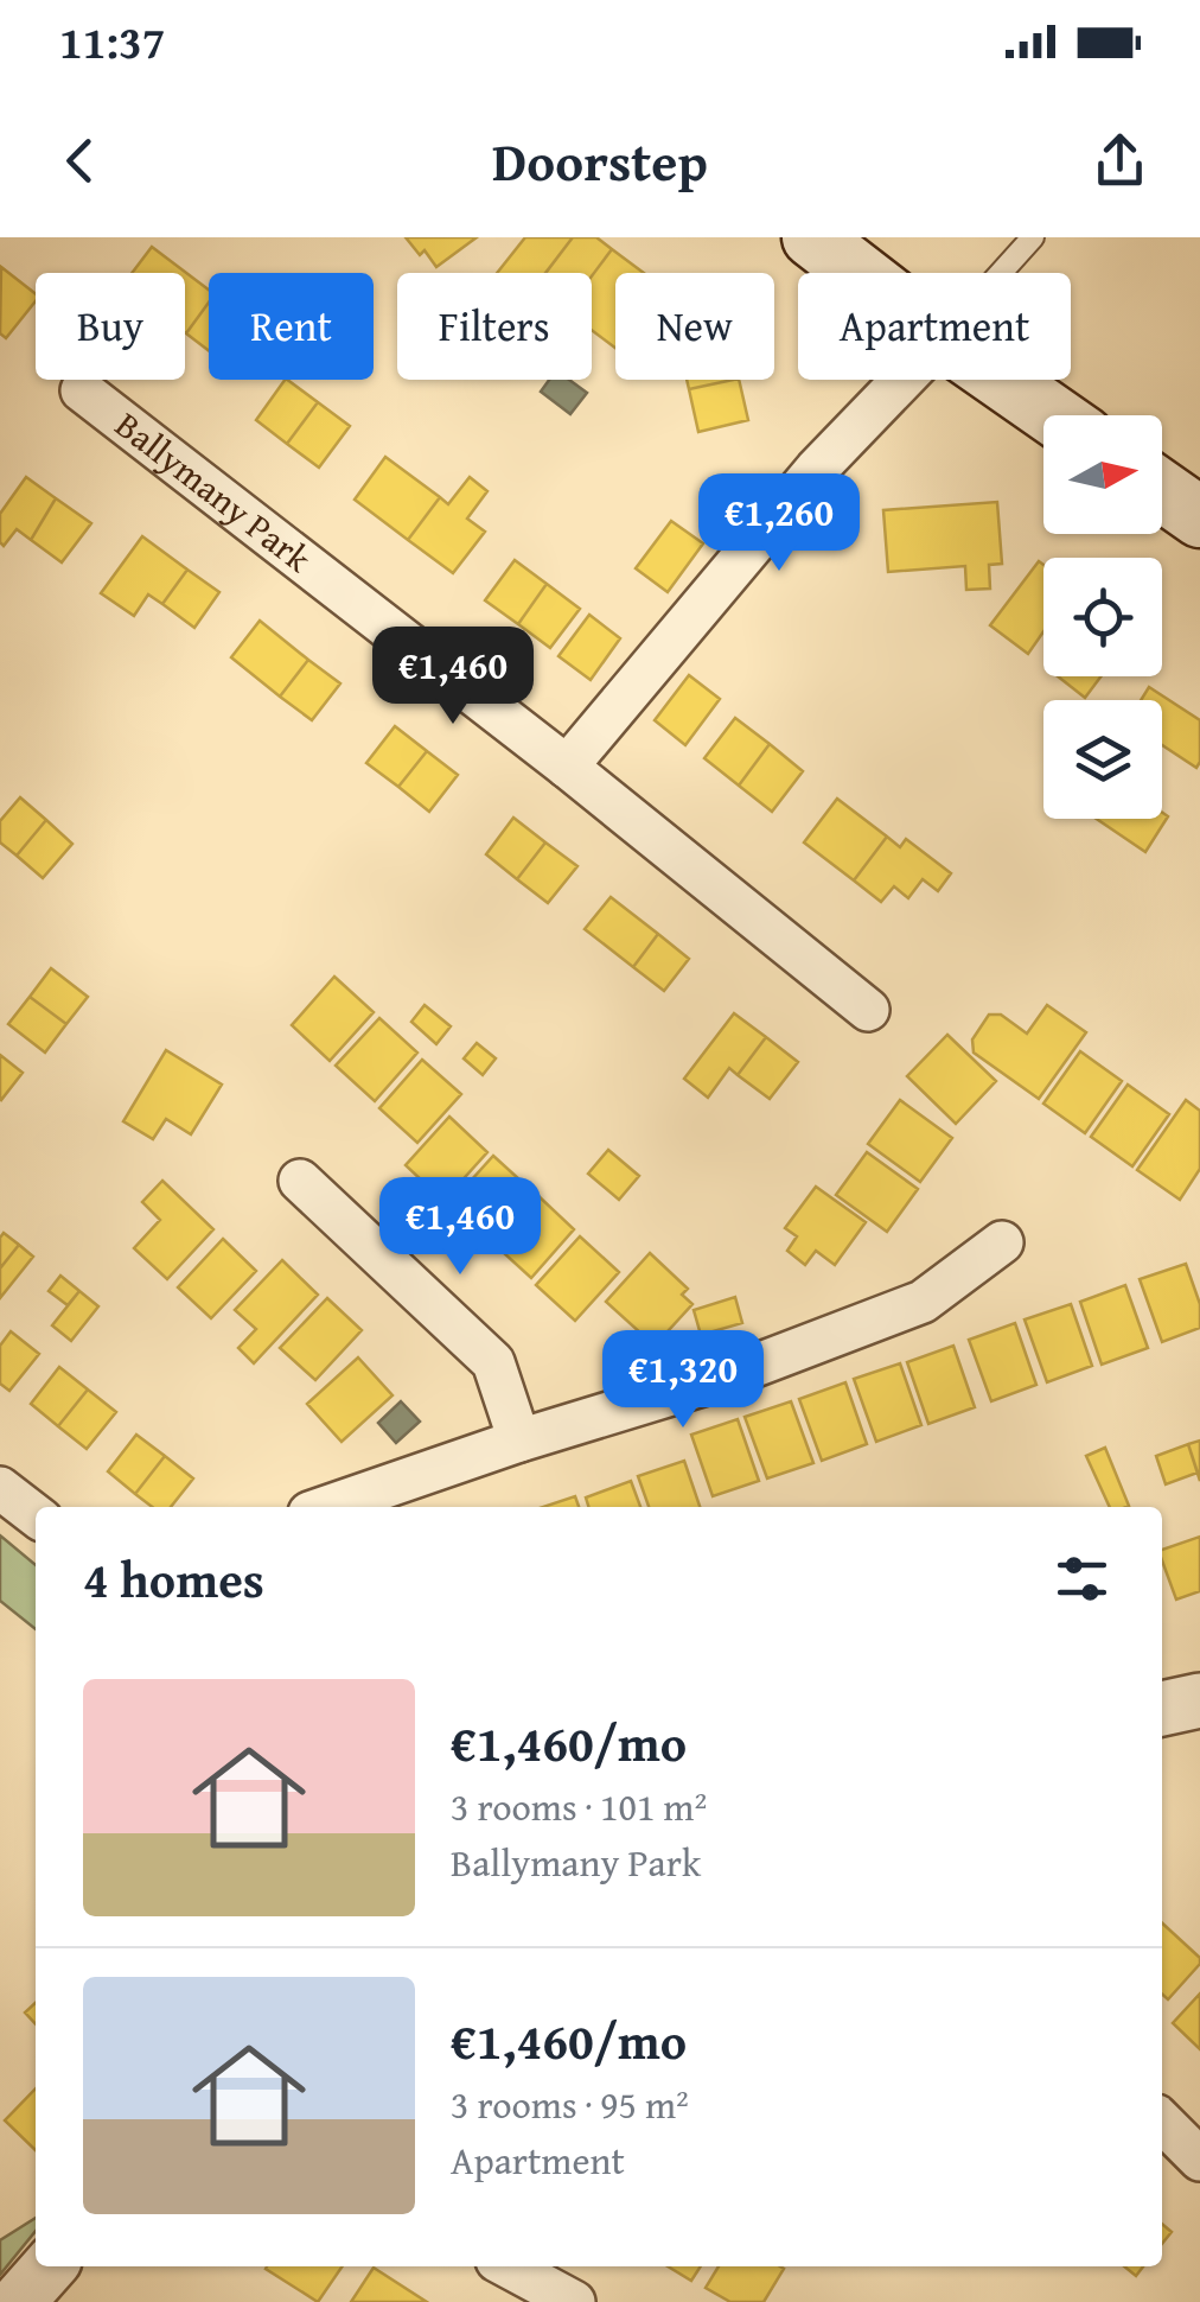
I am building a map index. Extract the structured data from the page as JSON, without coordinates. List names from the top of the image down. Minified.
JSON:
{"streets":{"street":["Ballymany Park"]},"north":"right","page":{"status":"11:37","header":"Doorstep","chip":["Buy","Rent","Filters","New","Apartment"],"price":["€1,260","€1,460","€1,460","€1,320"],"heading":"4 homes","list":[{"name":"€1,460/mo","note":"3 rooms · 101 m² · Ballymany Park"},{"name":"€1,460/mo","note":"3 rooms · 95 m² · Apartment"}]}}
